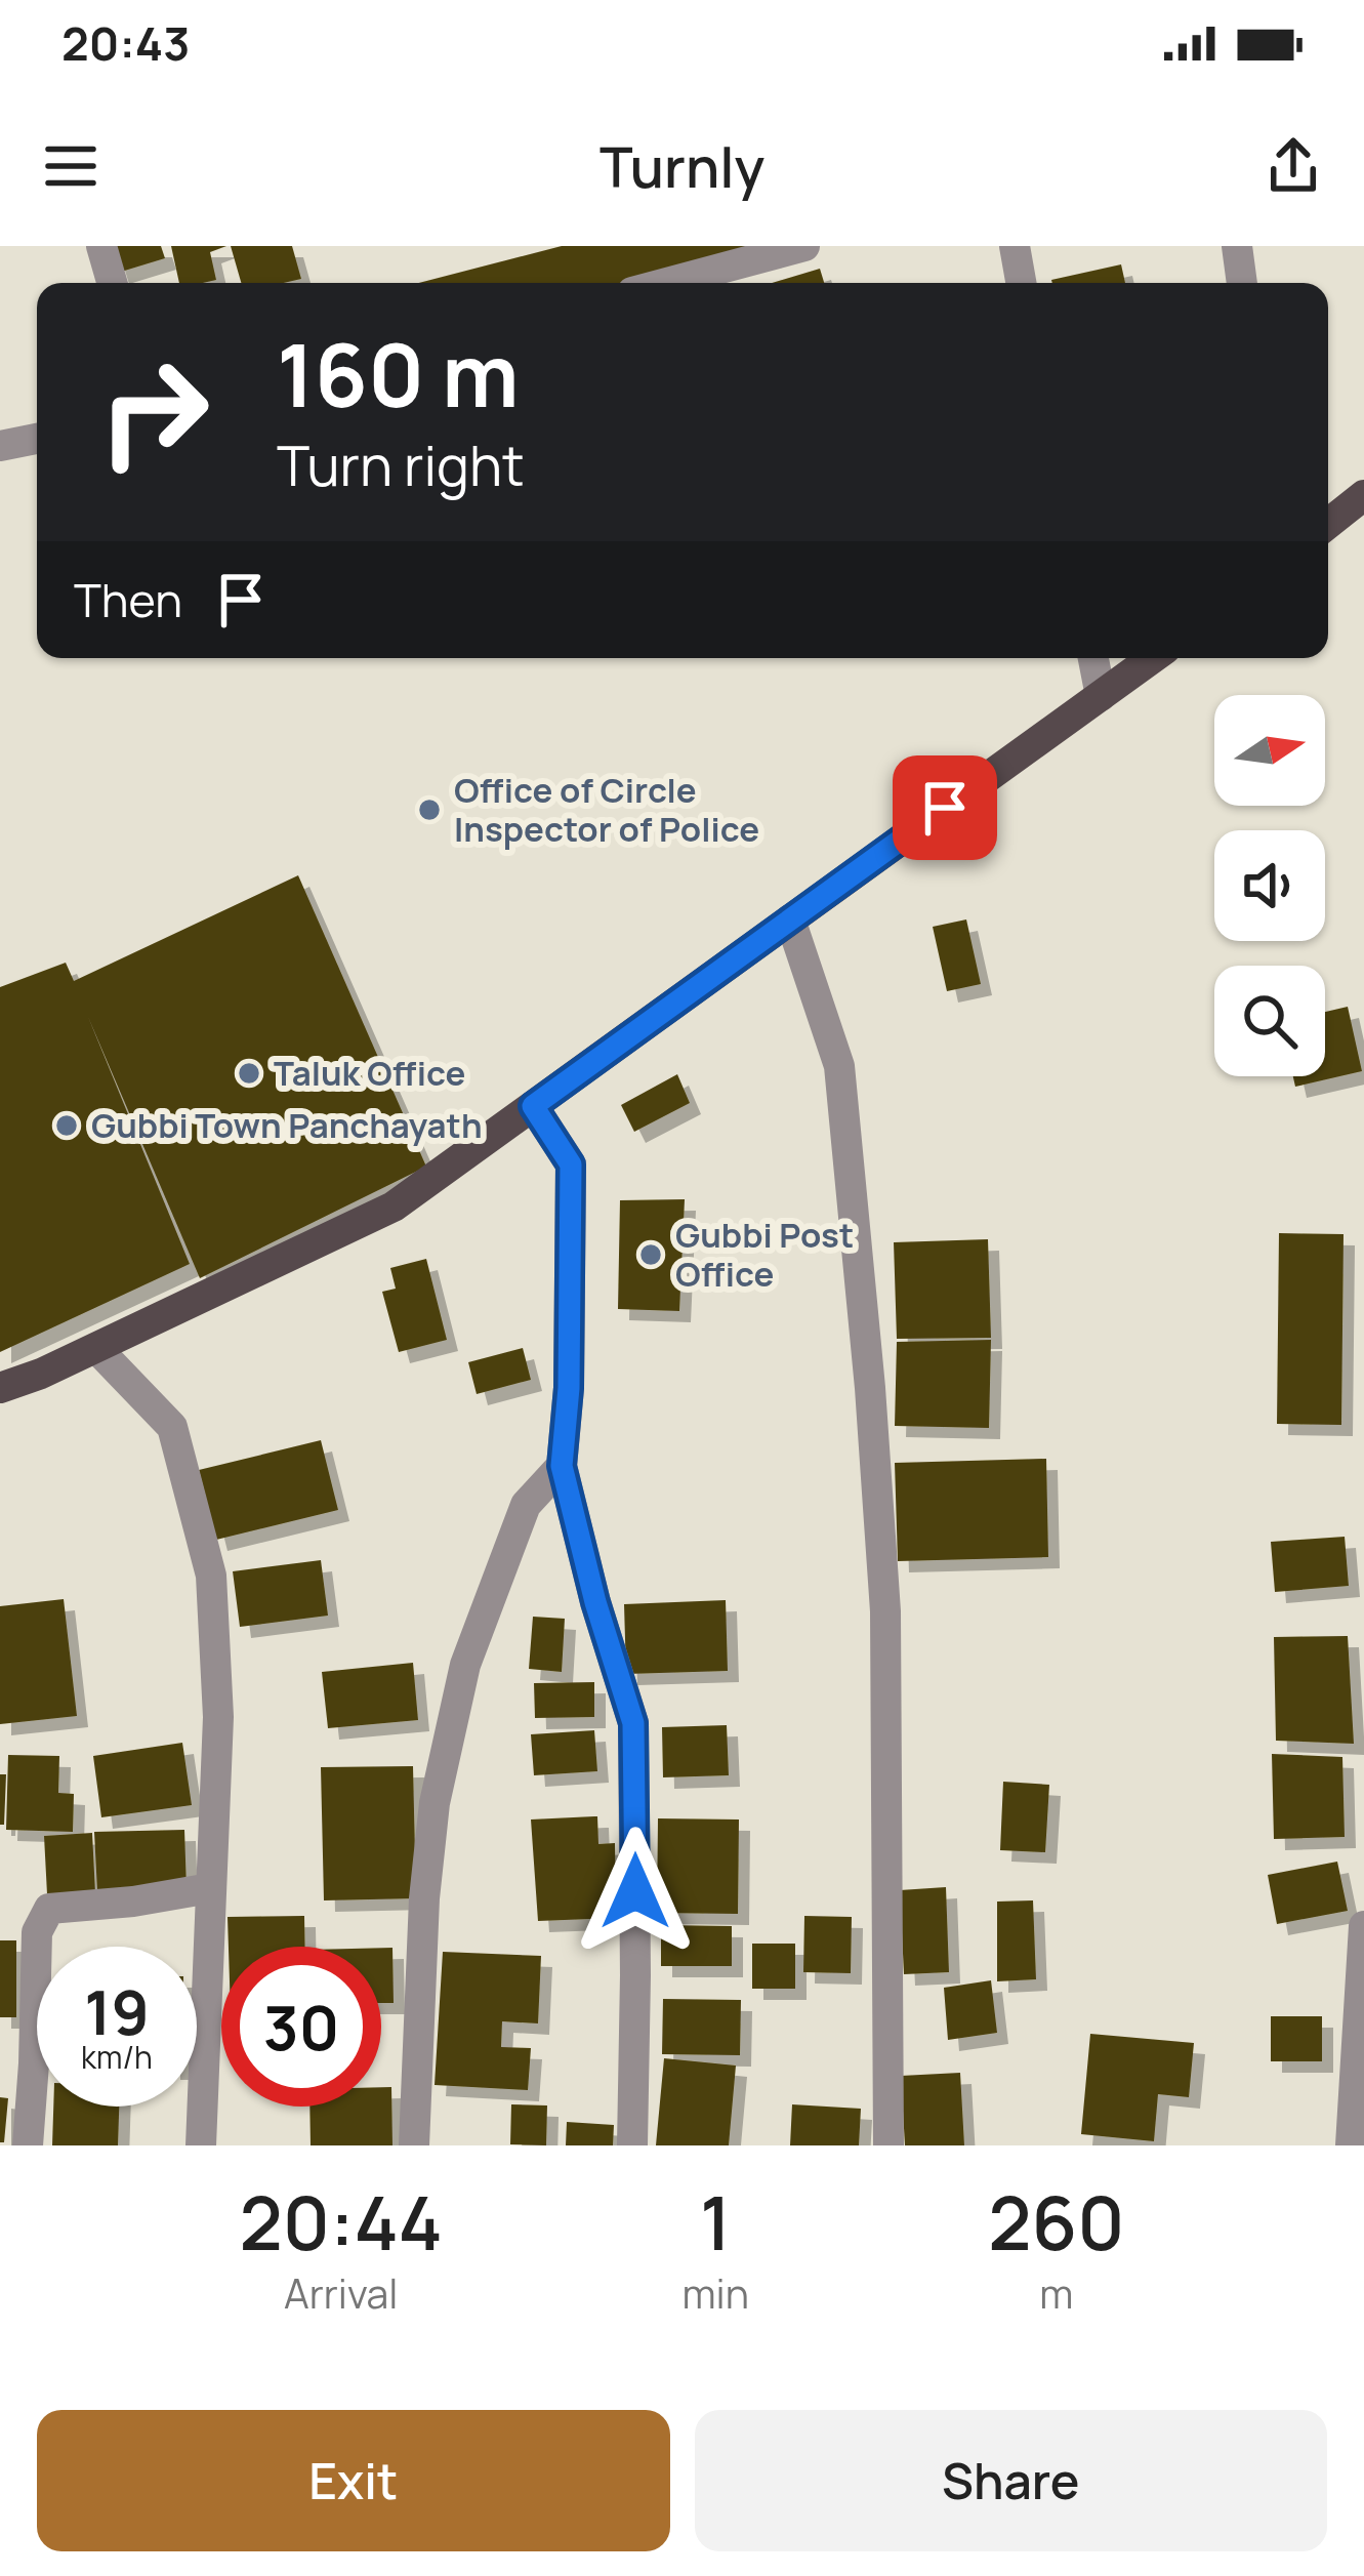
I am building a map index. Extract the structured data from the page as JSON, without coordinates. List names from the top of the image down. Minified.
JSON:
{"places":["Office of Circle Inspector of Police","Taluk Office","Gubbi Town Panchayath","Gubbi Post Office"],"north":"right","page":{"status":"20:43","header":"Turnly","turn":["160 m","Turn right"],"then":"Then","speed":"19 km/h","limit":"30","eta":["20:44","Arrival","1","min","260","m"],"buttons":["Exit","Share"]}}
